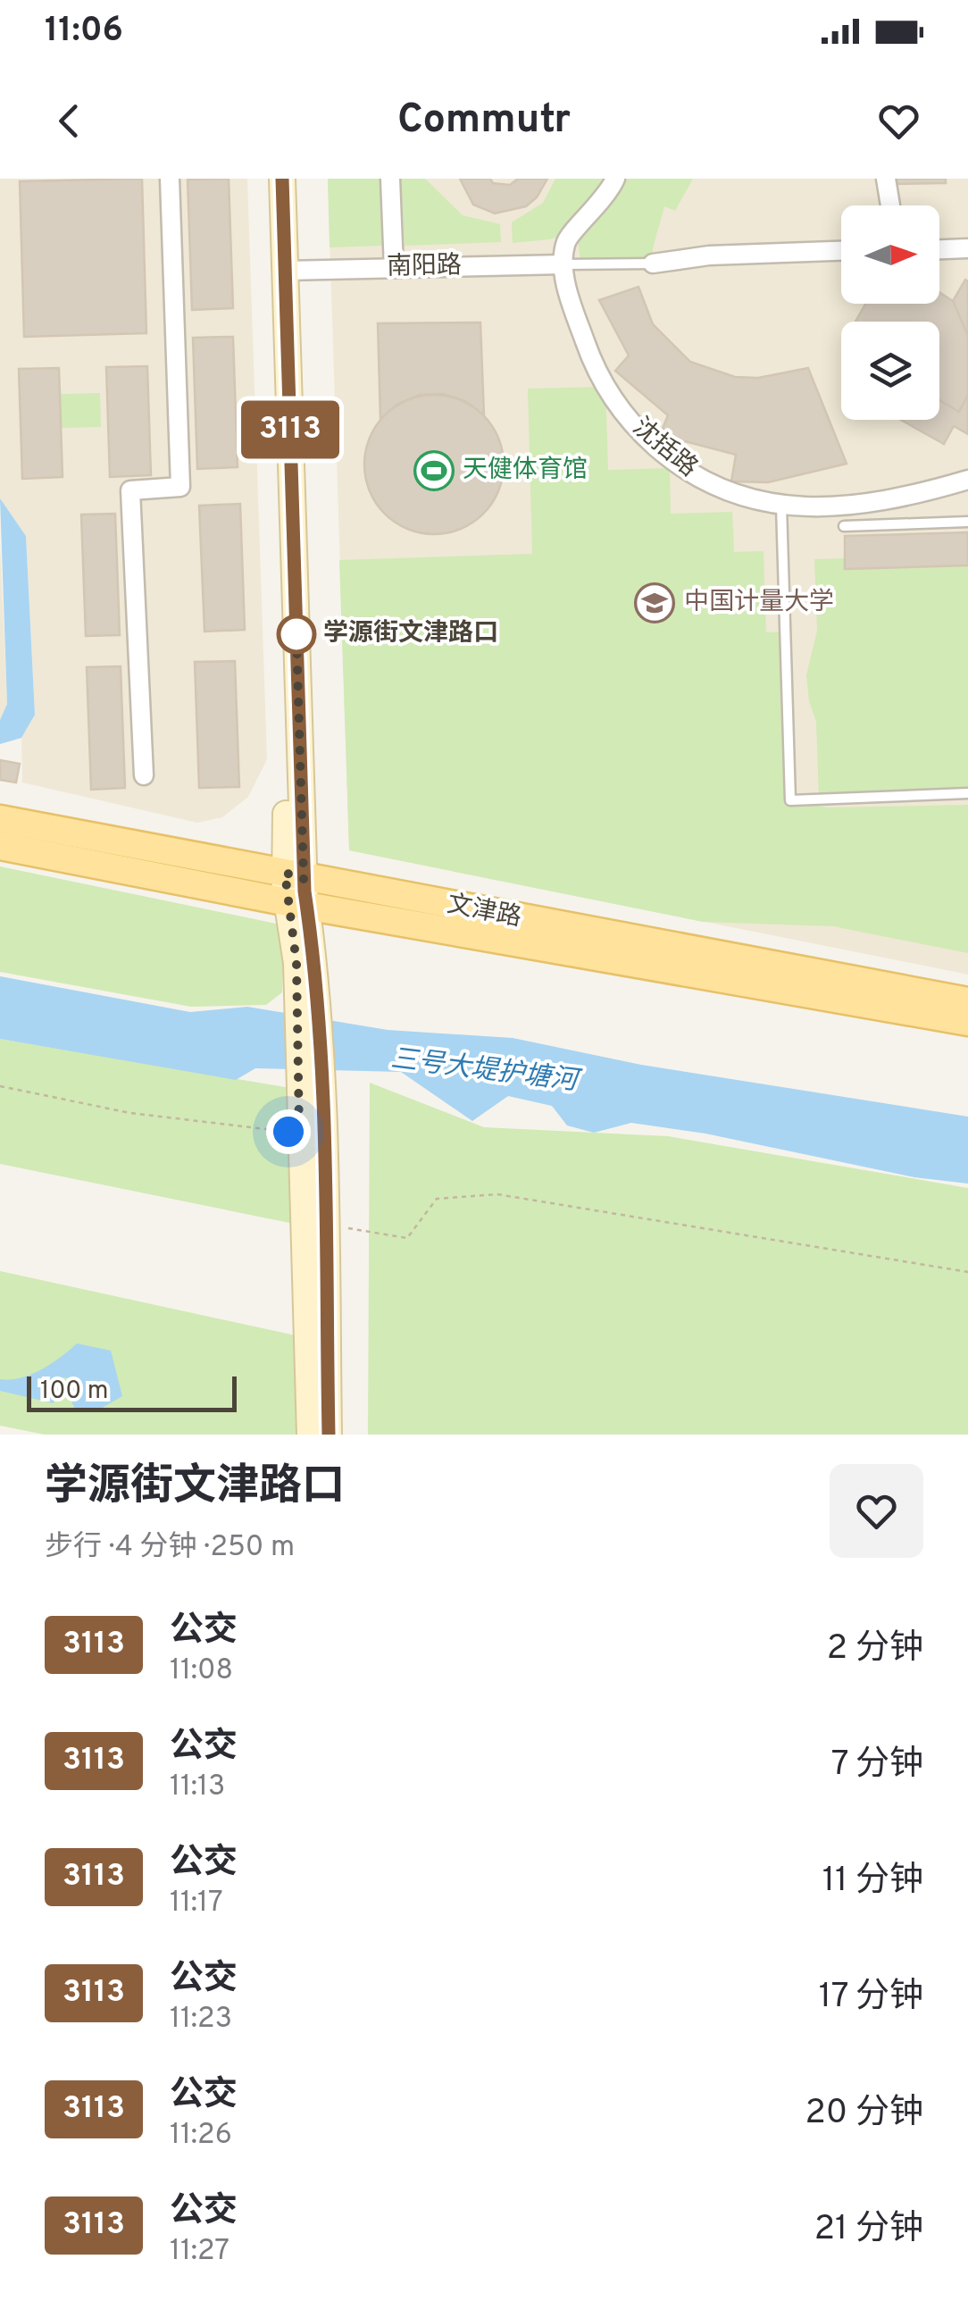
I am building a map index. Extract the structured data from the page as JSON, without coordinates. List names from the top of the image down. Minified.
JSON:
{"streets":{"main road":["文津路"],"street":["南阳路","沈括路"]},"crossings":[["南阳路","沈括路"]],"water":["三号大堤护塘河"],"places":{"sports":["天健体育馆"],"school or university":["中国计量大学"],"other":["学源街文津路口"]},"lines":["bus line 3113"],"scale_bar":"100 m","north":"right","page":{"status":"11:06","header":"Commutr","on_map":"3113","scale":"100 m","heading":["学源街文津路口","步行 · 4 分钟 · 250 m"],"list":[{"mark":"3113","name":"公交","note":"11:08","value":"2 分钟"},{"mark":"3113","name":"公交","note":"11:13","value":"7 分钟"},{"mark":"3113","name":"公交","note":"11:17","value":"11 分钟"},{"mark":"3113","name":"公交","note":"11:23","value":"17 分钟"},{"mark":"3113","name":"公交","note":"11:26","value":"20 分钟"},{"mark":"3113","name":"公交","note":"11:27","value":"21 分钟"}]}}
